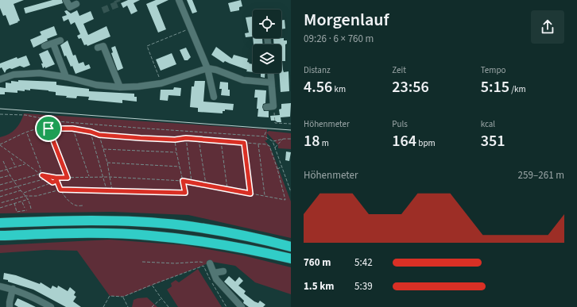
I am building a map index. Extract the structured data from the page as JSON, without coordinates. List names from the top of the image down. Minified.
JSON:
{"page":{"heading":["Morgenlauf","09:26 · 6 × 760 m"],"stats":[["Distanz","4.56 km"],["Zeit","23:56"],["Tempo","5:15 /km"],["Höhenmeter","18 m"],["Puls","164 bpm"],["kcal","351"]],"chart":["Höhenmeter","259–261 m"],"list":[{"name":"760 m","note":"5:42"},{"name":"1.5 km","note":"5:39"}]}}
